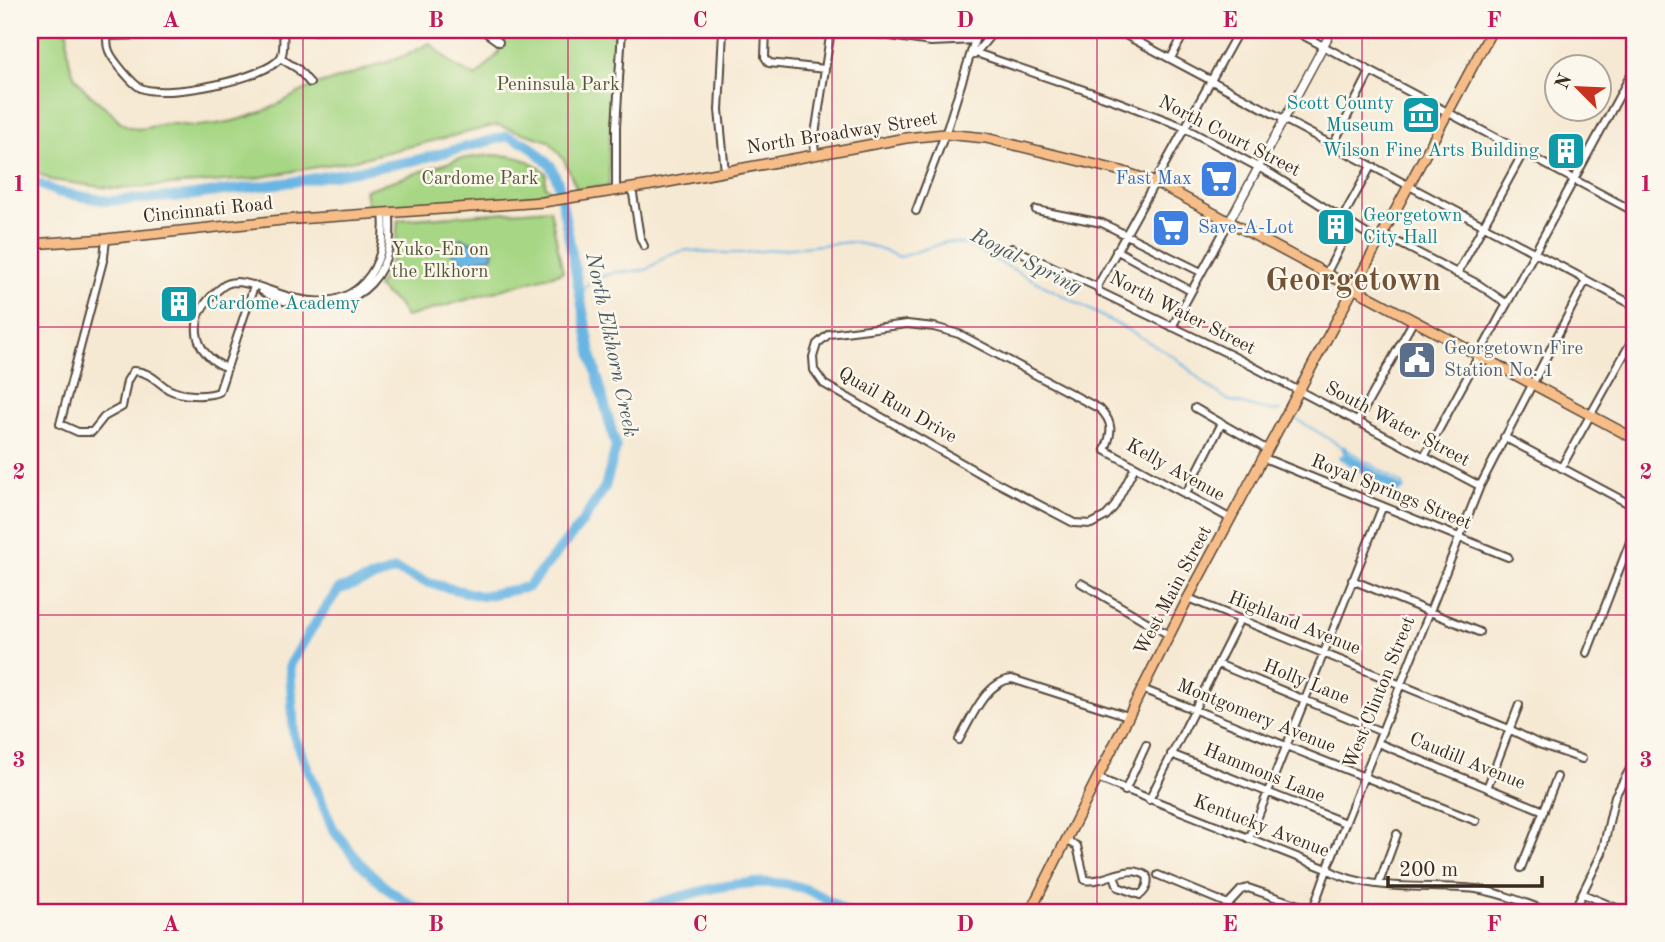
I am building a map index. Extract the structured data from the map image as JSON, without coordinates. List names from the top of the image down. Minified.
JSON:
{"streets":{"main road":["North Broadway Street","Cincinnati Road","West Main Street"],"street":["North Court Street","North Water Street","Quail Run Drive","South Water Street","Kelly Avenue","Royal Springs Street","Highland Avenue","Holly Lane","West Clinton Street","Montgomery Avenue","Caudill Avenue","Hammons Lane","Kentucky Avenue"]},"crossings":[["North Broadway Street","Cincinnati Road"],["North Broadway Street","West Main Street"],["North Broadway Street","West Clinton Street"],["North Court Street","West Main Street"],["North Water Street","South Water Street"],["North Water Street","West Main Street"],["Quail Run Drive","Kelly Avenue"],["South Water Street","West Main Street"],["South Water Street","West Clinton Street"],["Kelly Avenue","West Main Street"],["Royal Springs Street","West Main Street"],["Royal Springs Street","West Clinton Street"],["West Main Street","Highland Avenue"],["West Main Street","Montgomery Avenue"],["West Main Street","Kentucky Avenue"],["Highland Avenue","West Clinton Street"],["Holly Lane","West Clinton Street"],["West Clinton Street","Montgomery Avenue"],["West Clinton Street","Caudill Avenue"],["West Clinton Street","Hammons Lane"],["West Clinton Street","Kentucky Avenue"]],"districts":["Georgetown"],"water":["Royal Spring","North Elkhorn Creek"],"parks":["Peninsula Park","Cardome Park","Yuko-En on the Elkhorn"],"places":{"museum":["Scott County Museum"],"building":["Wilson Fine Arts Building","Georgetown City Hall","Cardome Academy"],"supermarket":["Fast Max","Save-A-Lot"],"public building":["Georgetown Fire Station No. 1"]},"scale_bar":"200 m","north":"top left","grid":{"columns":["A","B","C","D","E","F"],"rows":["1","2","3"]}}
